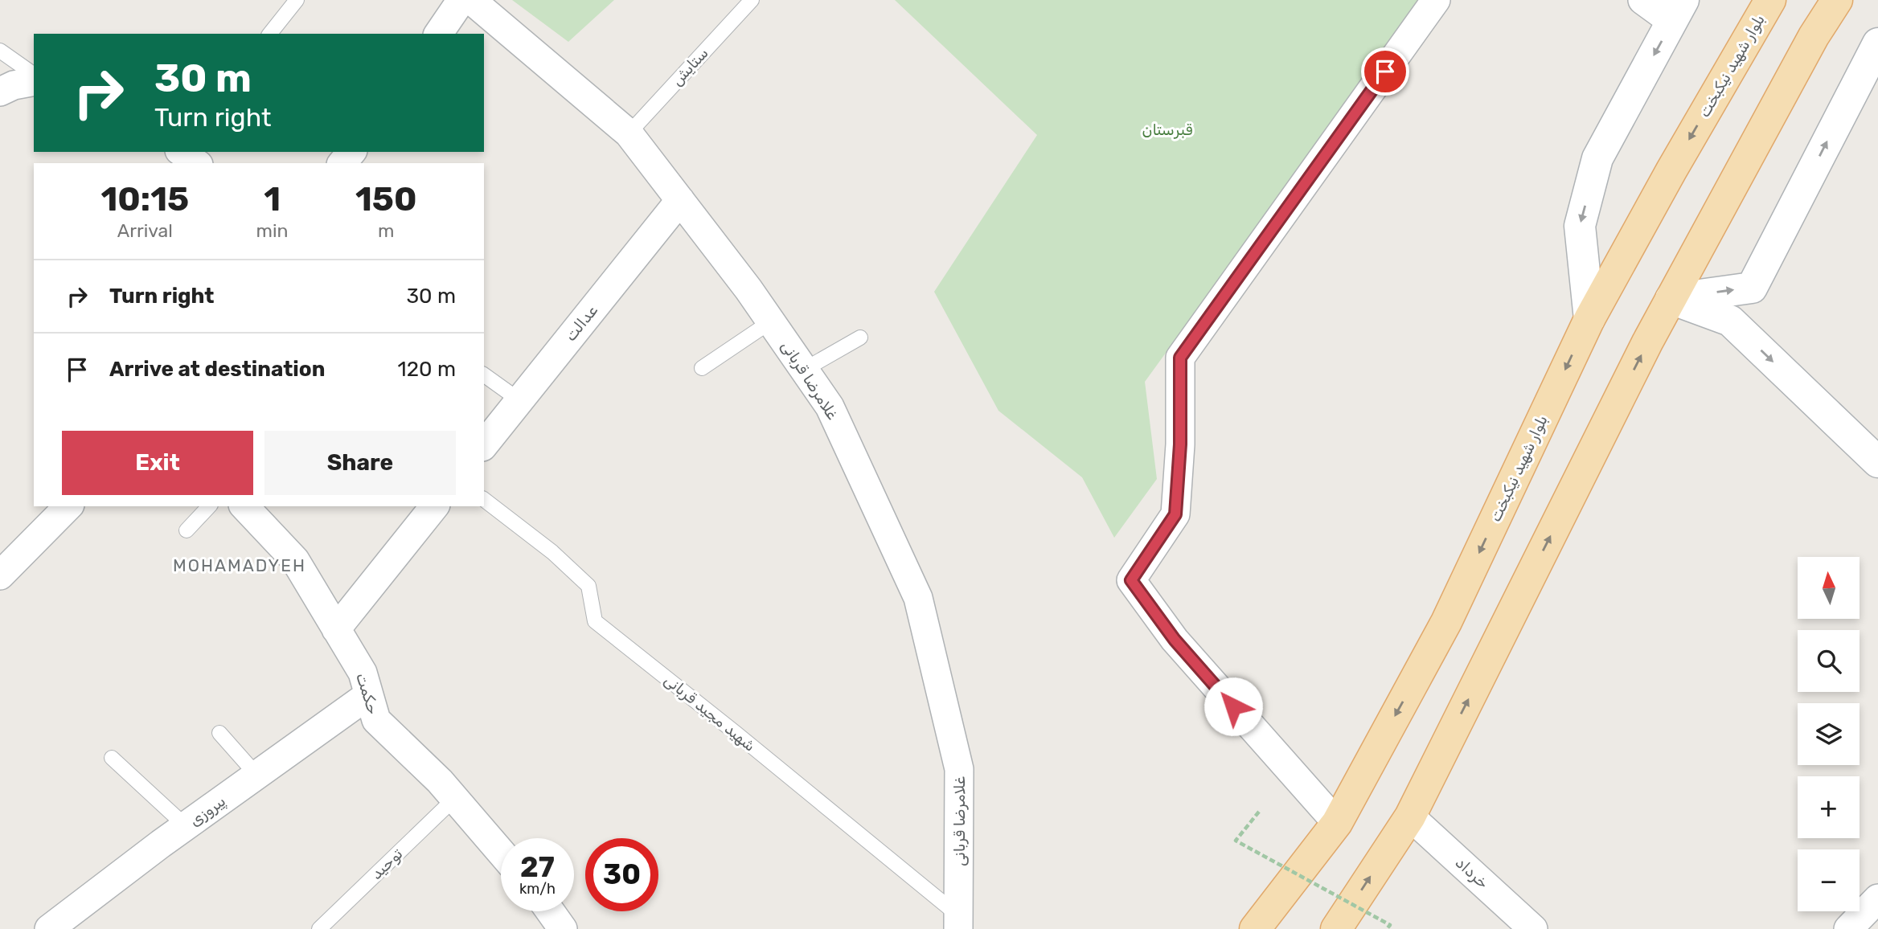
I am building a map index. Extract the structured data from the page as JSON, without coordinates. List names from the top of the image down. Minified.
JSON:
{"streets":{"main road":["بلوار شهید نیکبخت"],"street":["عدالت","غلامرضا قربانی","حکمت","پیروزی","خرداد"],"lane":["ستایش","شهید مجید قربانی","توحید"]},"crossings":[["ستایش","غلامرضا قربانی"],["عدالت","غلامرضا قربانی"],["غلامرضا قربانی","شهید مجید قربانی"],["حکمت","پیروزی"],["حکمت","توحید"]],"districts":["MOHAMADYEH"],"parks":["قبرستان"],"north":"top","page":{"turn":["30 m","Turn right"],"eta":["10:15","Arrival","1","min","150","m"],"list":[{"name":"Turn right","value":"30 m"},{"name":"Arrive at destination","value":"120 m"}],"buttons":["Exit","Share"],"map_buttons":["+","−"],"speed":"27 km/h","limit":"30"}}
